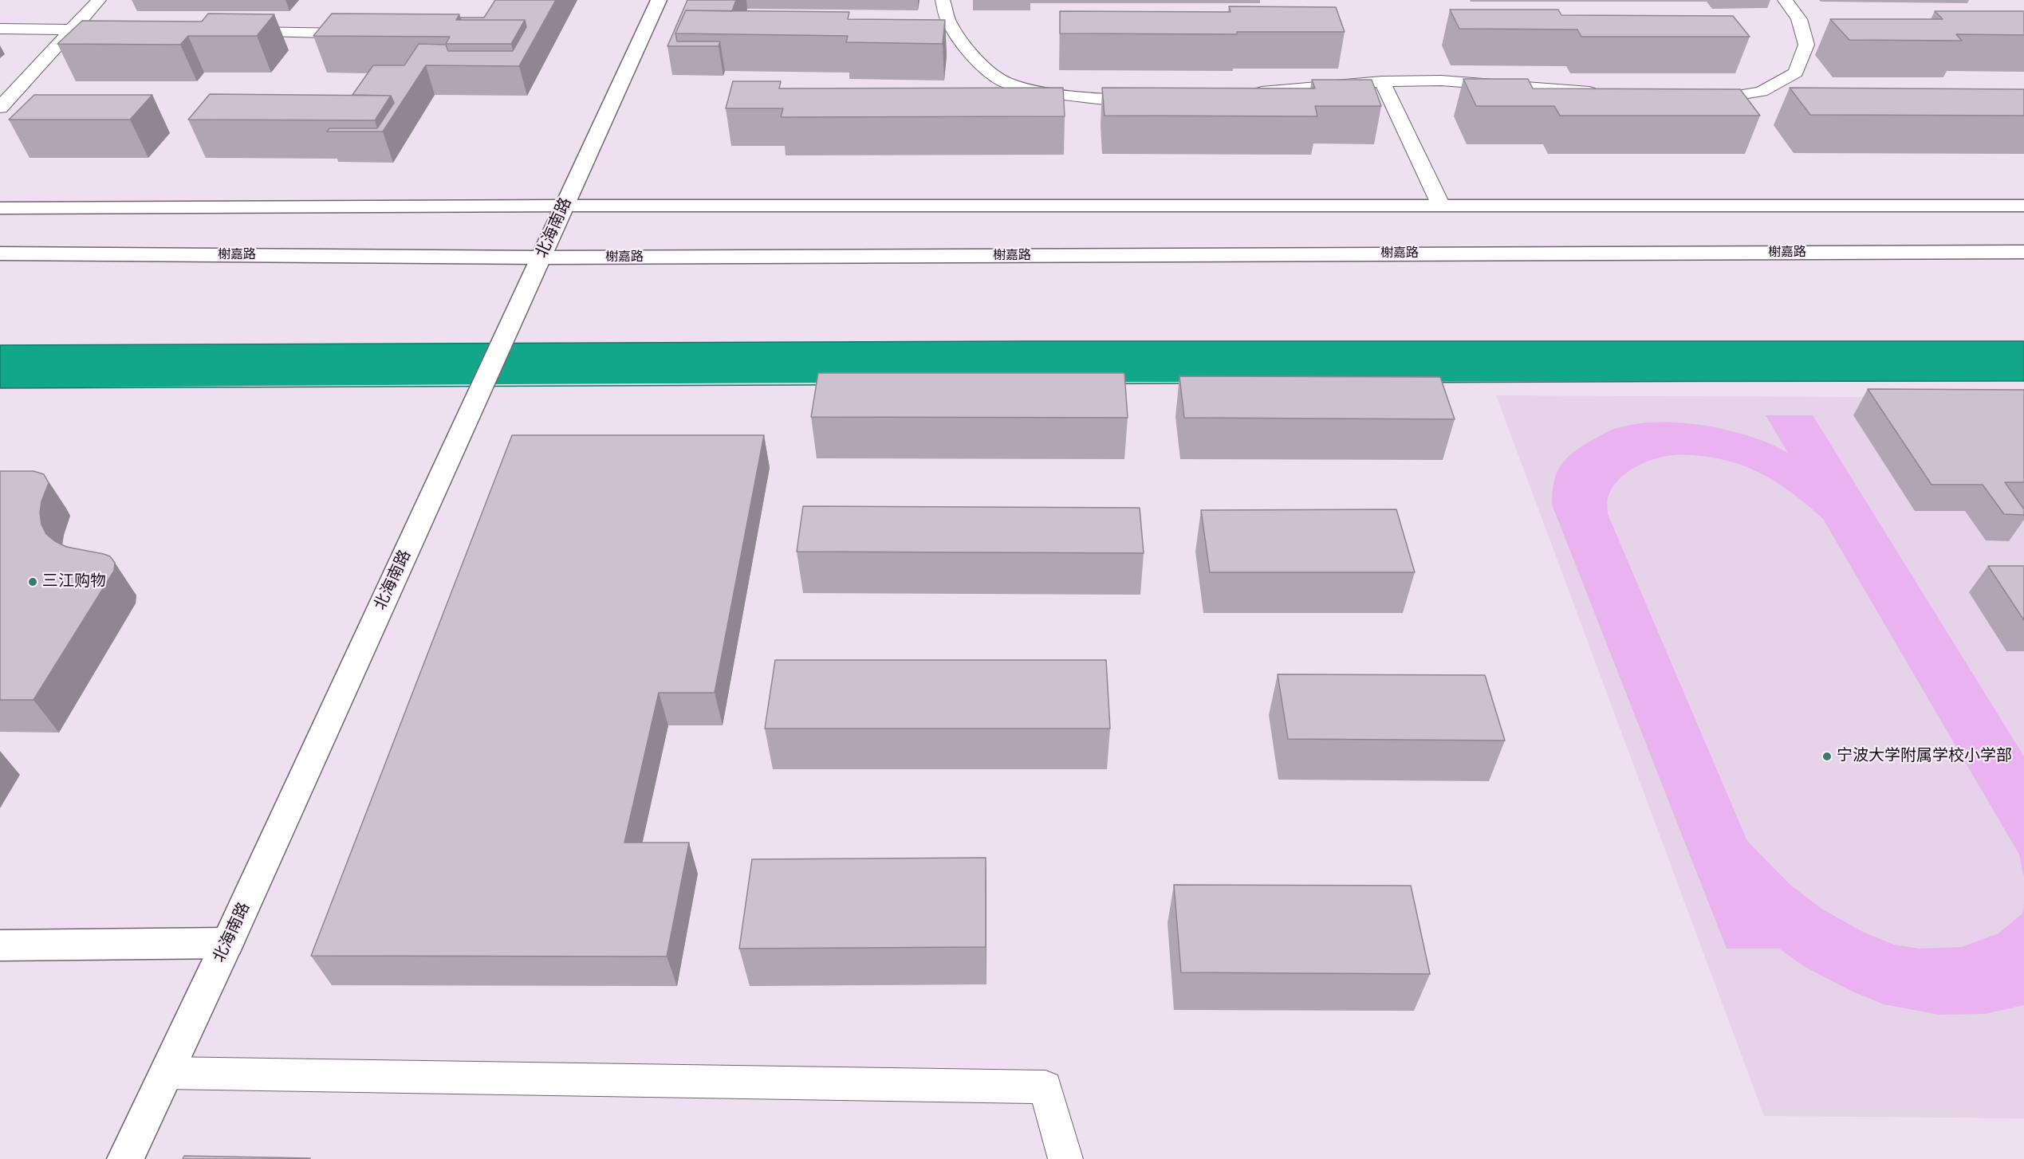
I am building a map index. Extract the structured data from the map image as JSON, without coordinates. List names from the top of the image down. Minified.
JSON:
{"streets":{"main road":["北海南路","榭嘉路"]},"crossings":[["北海南路","榭嘉路"]],"places":["三江购物","宁波大学附属学校小学部"]}
